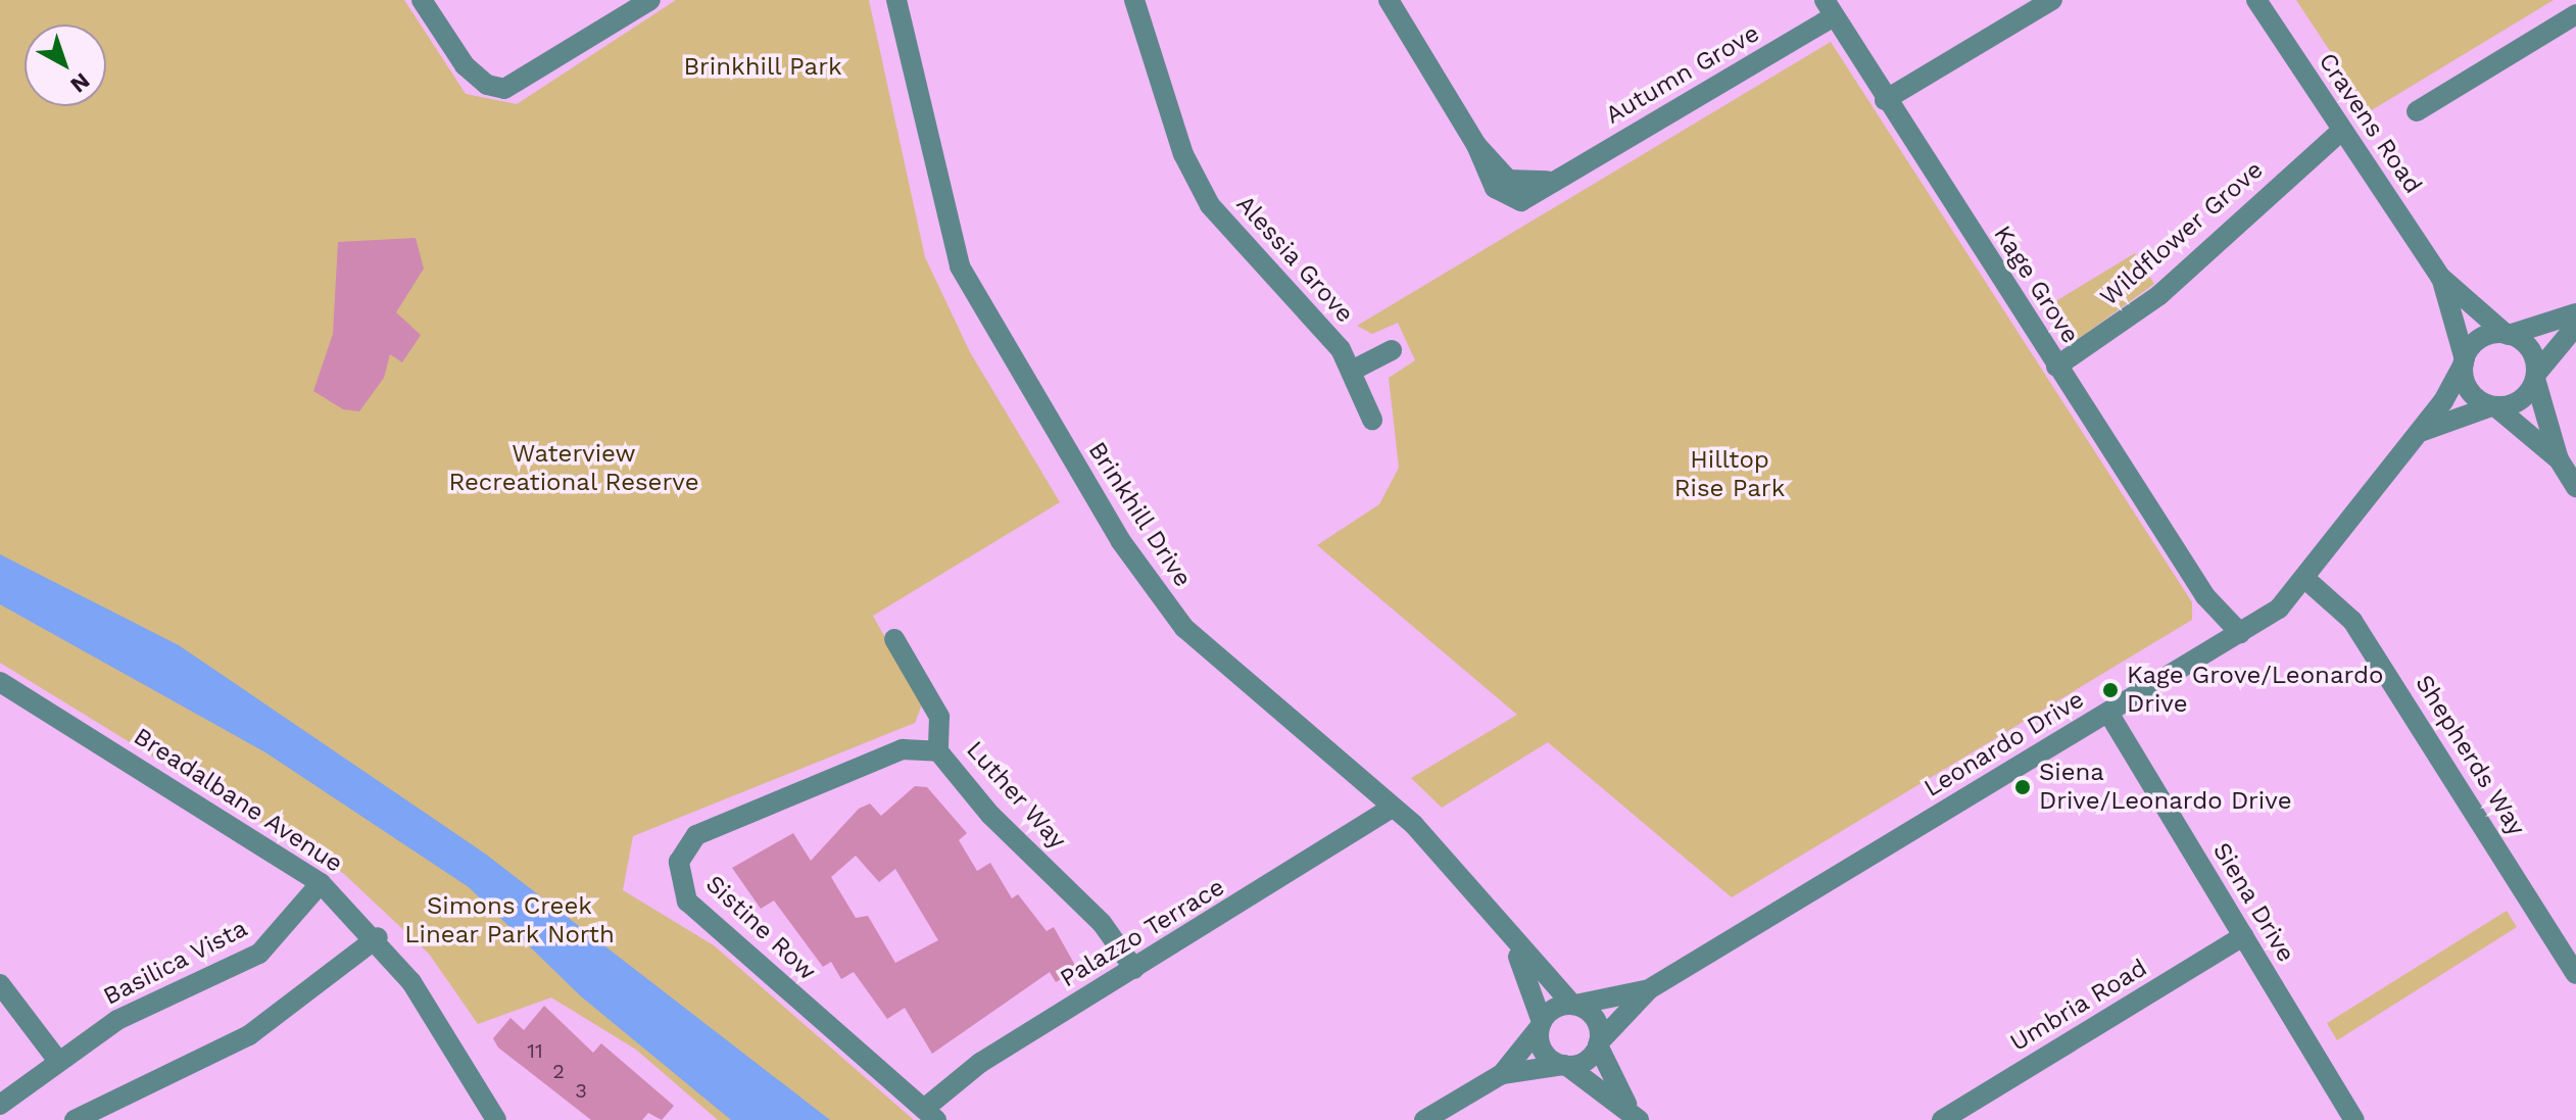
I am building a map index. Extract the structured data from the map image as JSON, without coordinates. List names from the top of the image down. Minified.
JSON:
{"streets":{"street":["Autumn Grove","Cravens Road","Wildflower Grove","Alessia Grove","Kage Grove","Brinkhill Drive","Leonardo Drive","Shepherds Way","Luther Way","Breadalbane Avenue","Siena Drive","Sistine Row","Palazzo Terrace","Basilica Vista","Umbria Road"]},"crossings":[["Autumn Grove","Kage Grove"],["Cravens Road","Wildflower Grove"],["Cravens Road","Leonardo Drive"],["Wildflower Grove","Kage Grove"],["Kage Grove","Leonardo Drive"],["Brinkhill Drive","Leonardo Drive"],["Brinkhill Drive","Palazzo Terrace"],["Leonardo Drive","Shepherds Way"],["Leonardo Drive","Siena Drive"],["Luther Way","Sistine Row"],["Luther Way","Palazzo Terrace"],["Breadalbane Avenue","Basilica Vista"],["Siena Drive","Umbria Road"],["Sistine Row","Palazzo Terrace"]],"parks":["Brinkhill Park","Waterview Recreational Reserve","Hilltop Rise Park","Simons Creek Linear Park North"],"places":["Kage Grove/Leonardo Drive","Siena Drive/Leonardo Drive"],"house_numbers":["11","2","3"],"north":"bottom right"}
